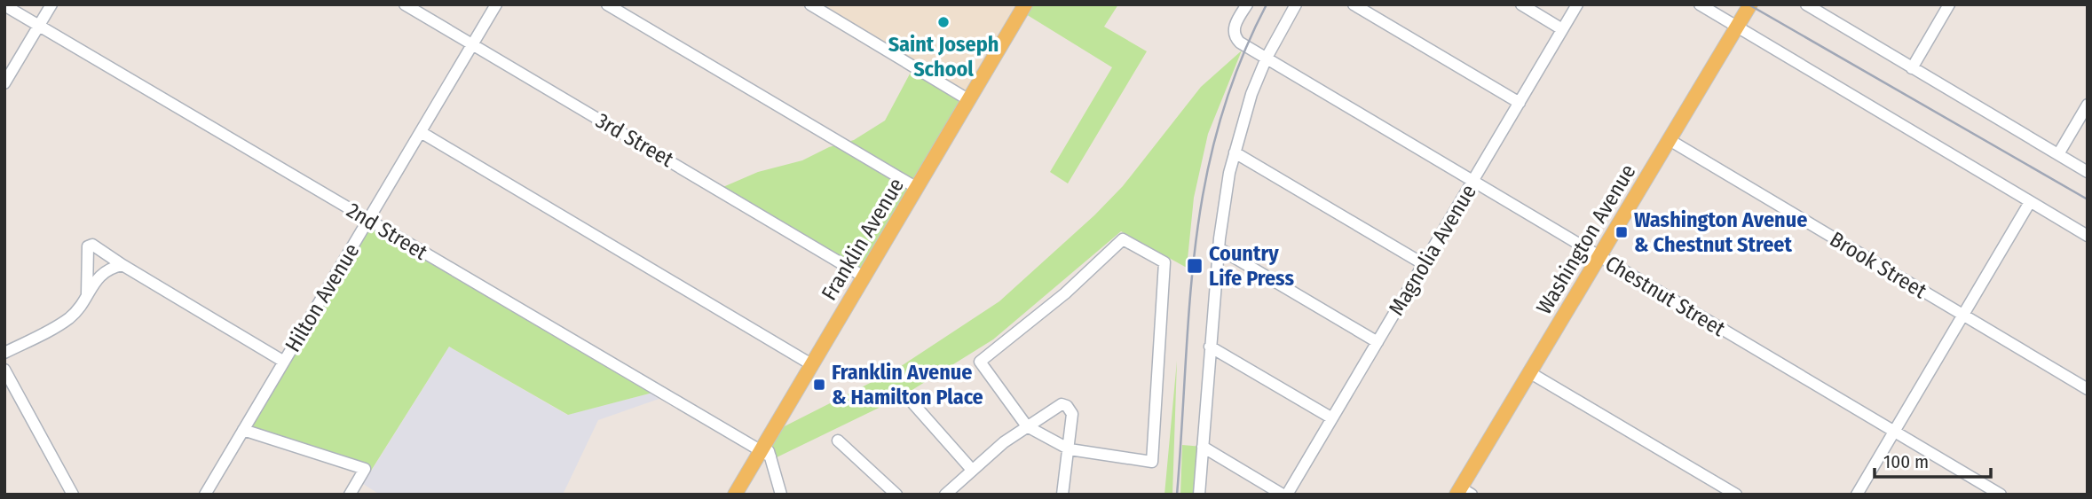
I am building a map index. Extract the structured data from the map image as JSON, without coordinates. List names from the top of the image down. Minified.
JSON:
{"streets":{"main road":["Franklin Avenue","Washington Avenue"],"street":["3rd Street","2nd Street","Magnolia Avenue","Brook Street","Chestnut Street","Hilton Avenue"]},"crossings":[["3rd Street","Franklin Avenue"],["3rd Street","Hilton Avenue"],["2nd Street","Franklin Avenue"],["2nd Street","Hilton Avenue"],["Washington Avenue","Brook Street"],["Washington Avenue","Chestnut Street"],["Magnolia Avenue","Chestnut Street"]],"places":{"other":["Saint Joseph School"],"transit":["Washington Avenue & Chestnut Street","Country Life Press","Franklin Avenue & Hamilton Place"]},"scale_bar":"100 m"}
